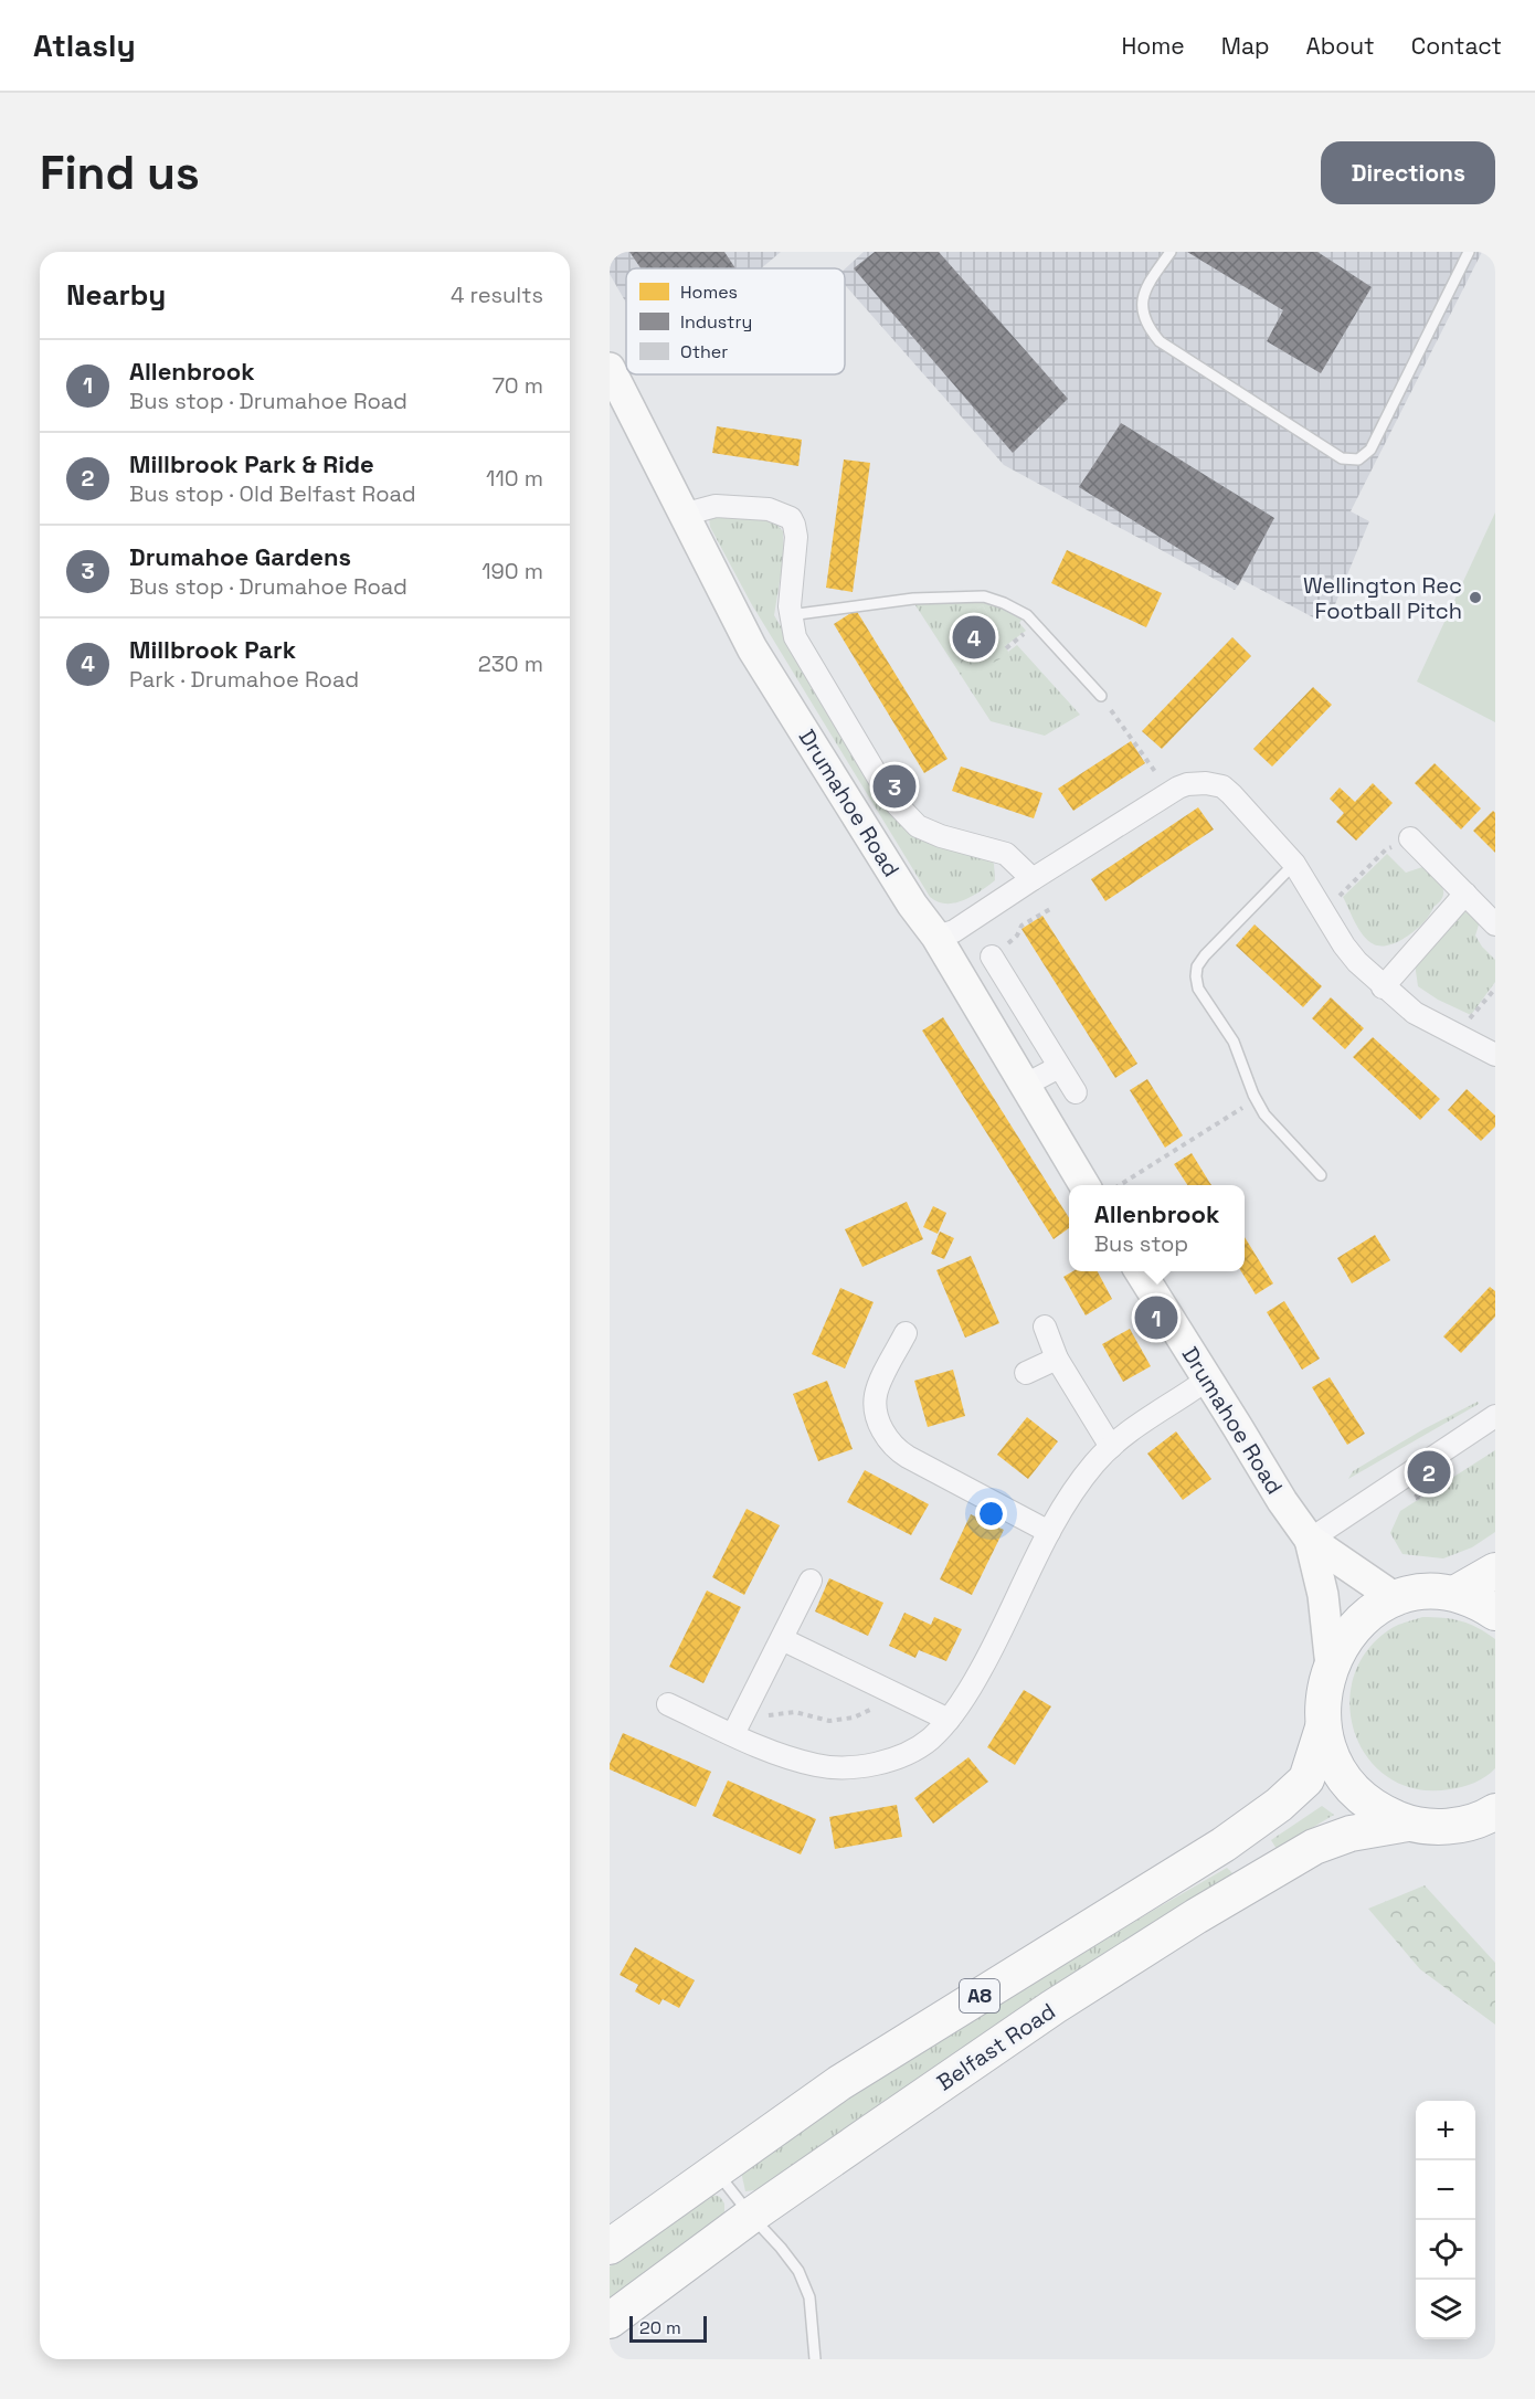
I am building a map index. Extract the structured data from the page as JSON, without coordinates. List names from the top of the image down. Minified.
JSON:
{"streets":{"highway":["A8","Belfast Road"],"main road":["Drumahoe Road"]},"crossings":[["Drumahoe Road","A8"],["A8","Belfast Road"]],"places":["Wellington Rec Football Pitch"],"legend":["Homes","Industry","Other"],"scale_bar":"20 m","page":{"header":"Atlasly","nav":["Home","Map","About","Contact"],"buttons":"Directions","title":"Find us","heading":["Nearby","4 results"],"list":[{"mark":"1","name":"Allenbrook","note":"Bus stop · Drumahoe Road","value":"70 m"},{"mark":"2","name":"Millbrook Park & Ride","note":"Bus stop · Old Belfast Road","value":"110 m"},{"mark":"3","name":"Drumahoe Gardens","note":"Bus stop · Drumahoe Road","value":"190 m"},{"mark":"4","name":"Millbrook Park","note":"Park · Drumahoe Road","value":"230 m"}],"pins":["4","3","1","2"],"popup":["Allenbrook","Bus stop"],"map_buttons":["+","−"],"scale":"20 m"}}
